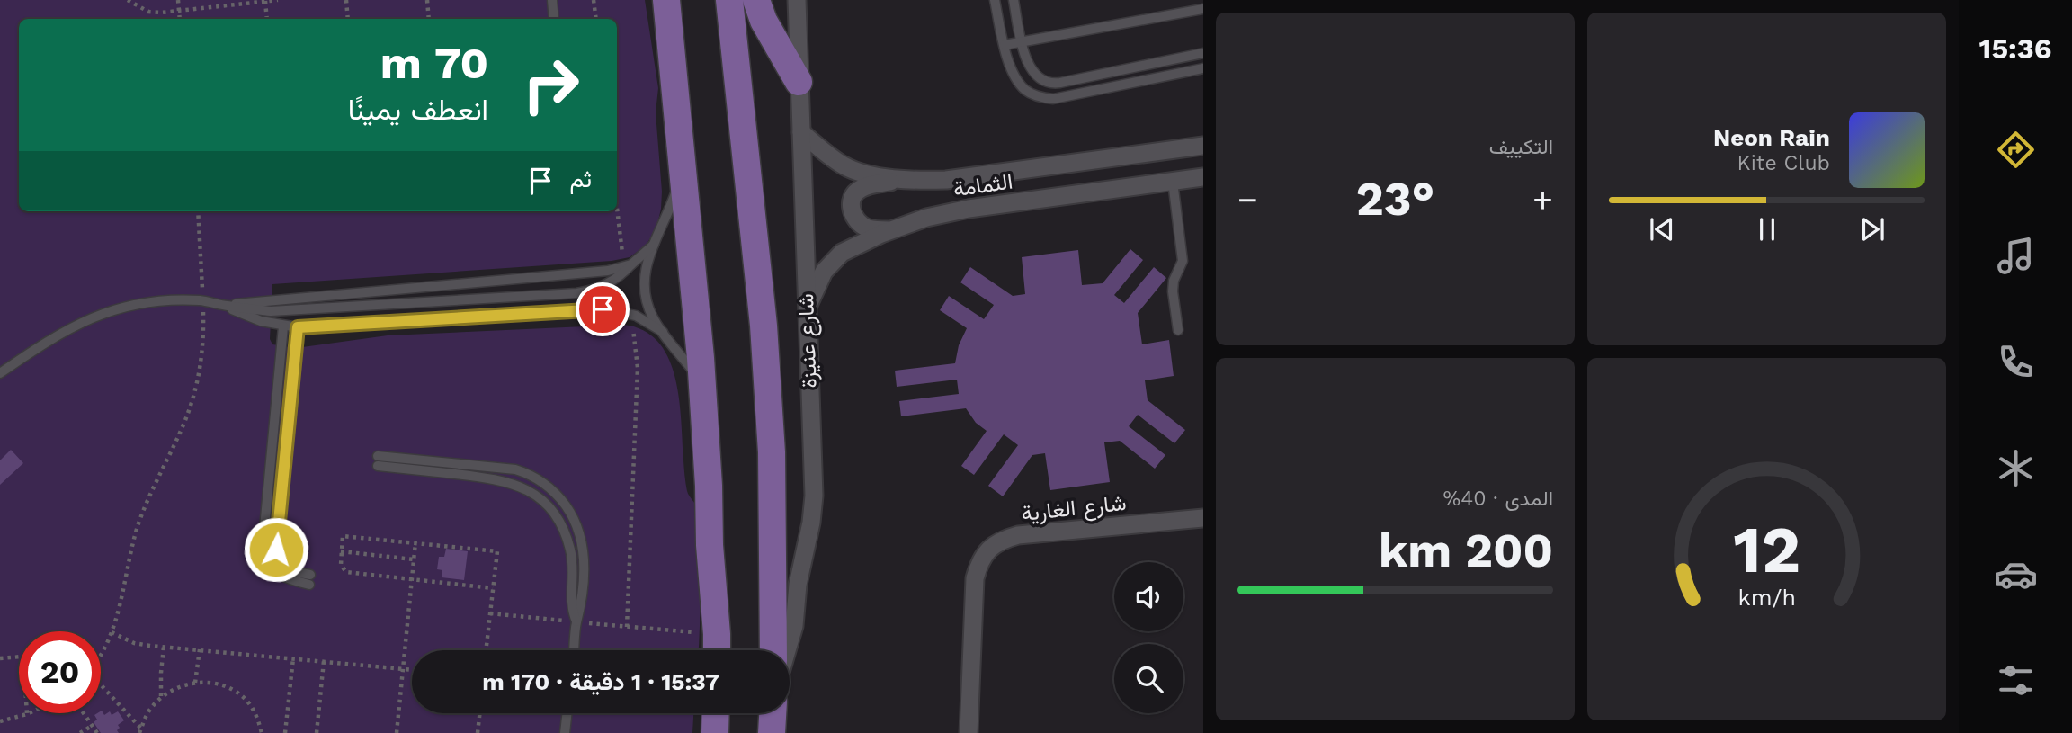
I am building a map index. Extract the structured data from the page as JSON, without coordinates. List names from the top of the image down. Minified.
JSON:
{"streets":{"main road":["شارع عنيزة"],"street":["الثمامة","شارع الغارية"]},"crossings":[["الثمامة","شارع عنيزة"]],"page":{"tabs":"15:36","tile":["التكييف",["المدى · 40%","200 km"]],"turn":["70 m","انعطف يمينًا"],"song":["Neon Rain","Kite Club"],"then":"ثم","heat":["−","23°","+"],"limit":"20","trip":"15:37 · 1 دقيقة · 170 m","gauge":["12","km/h"]}}
